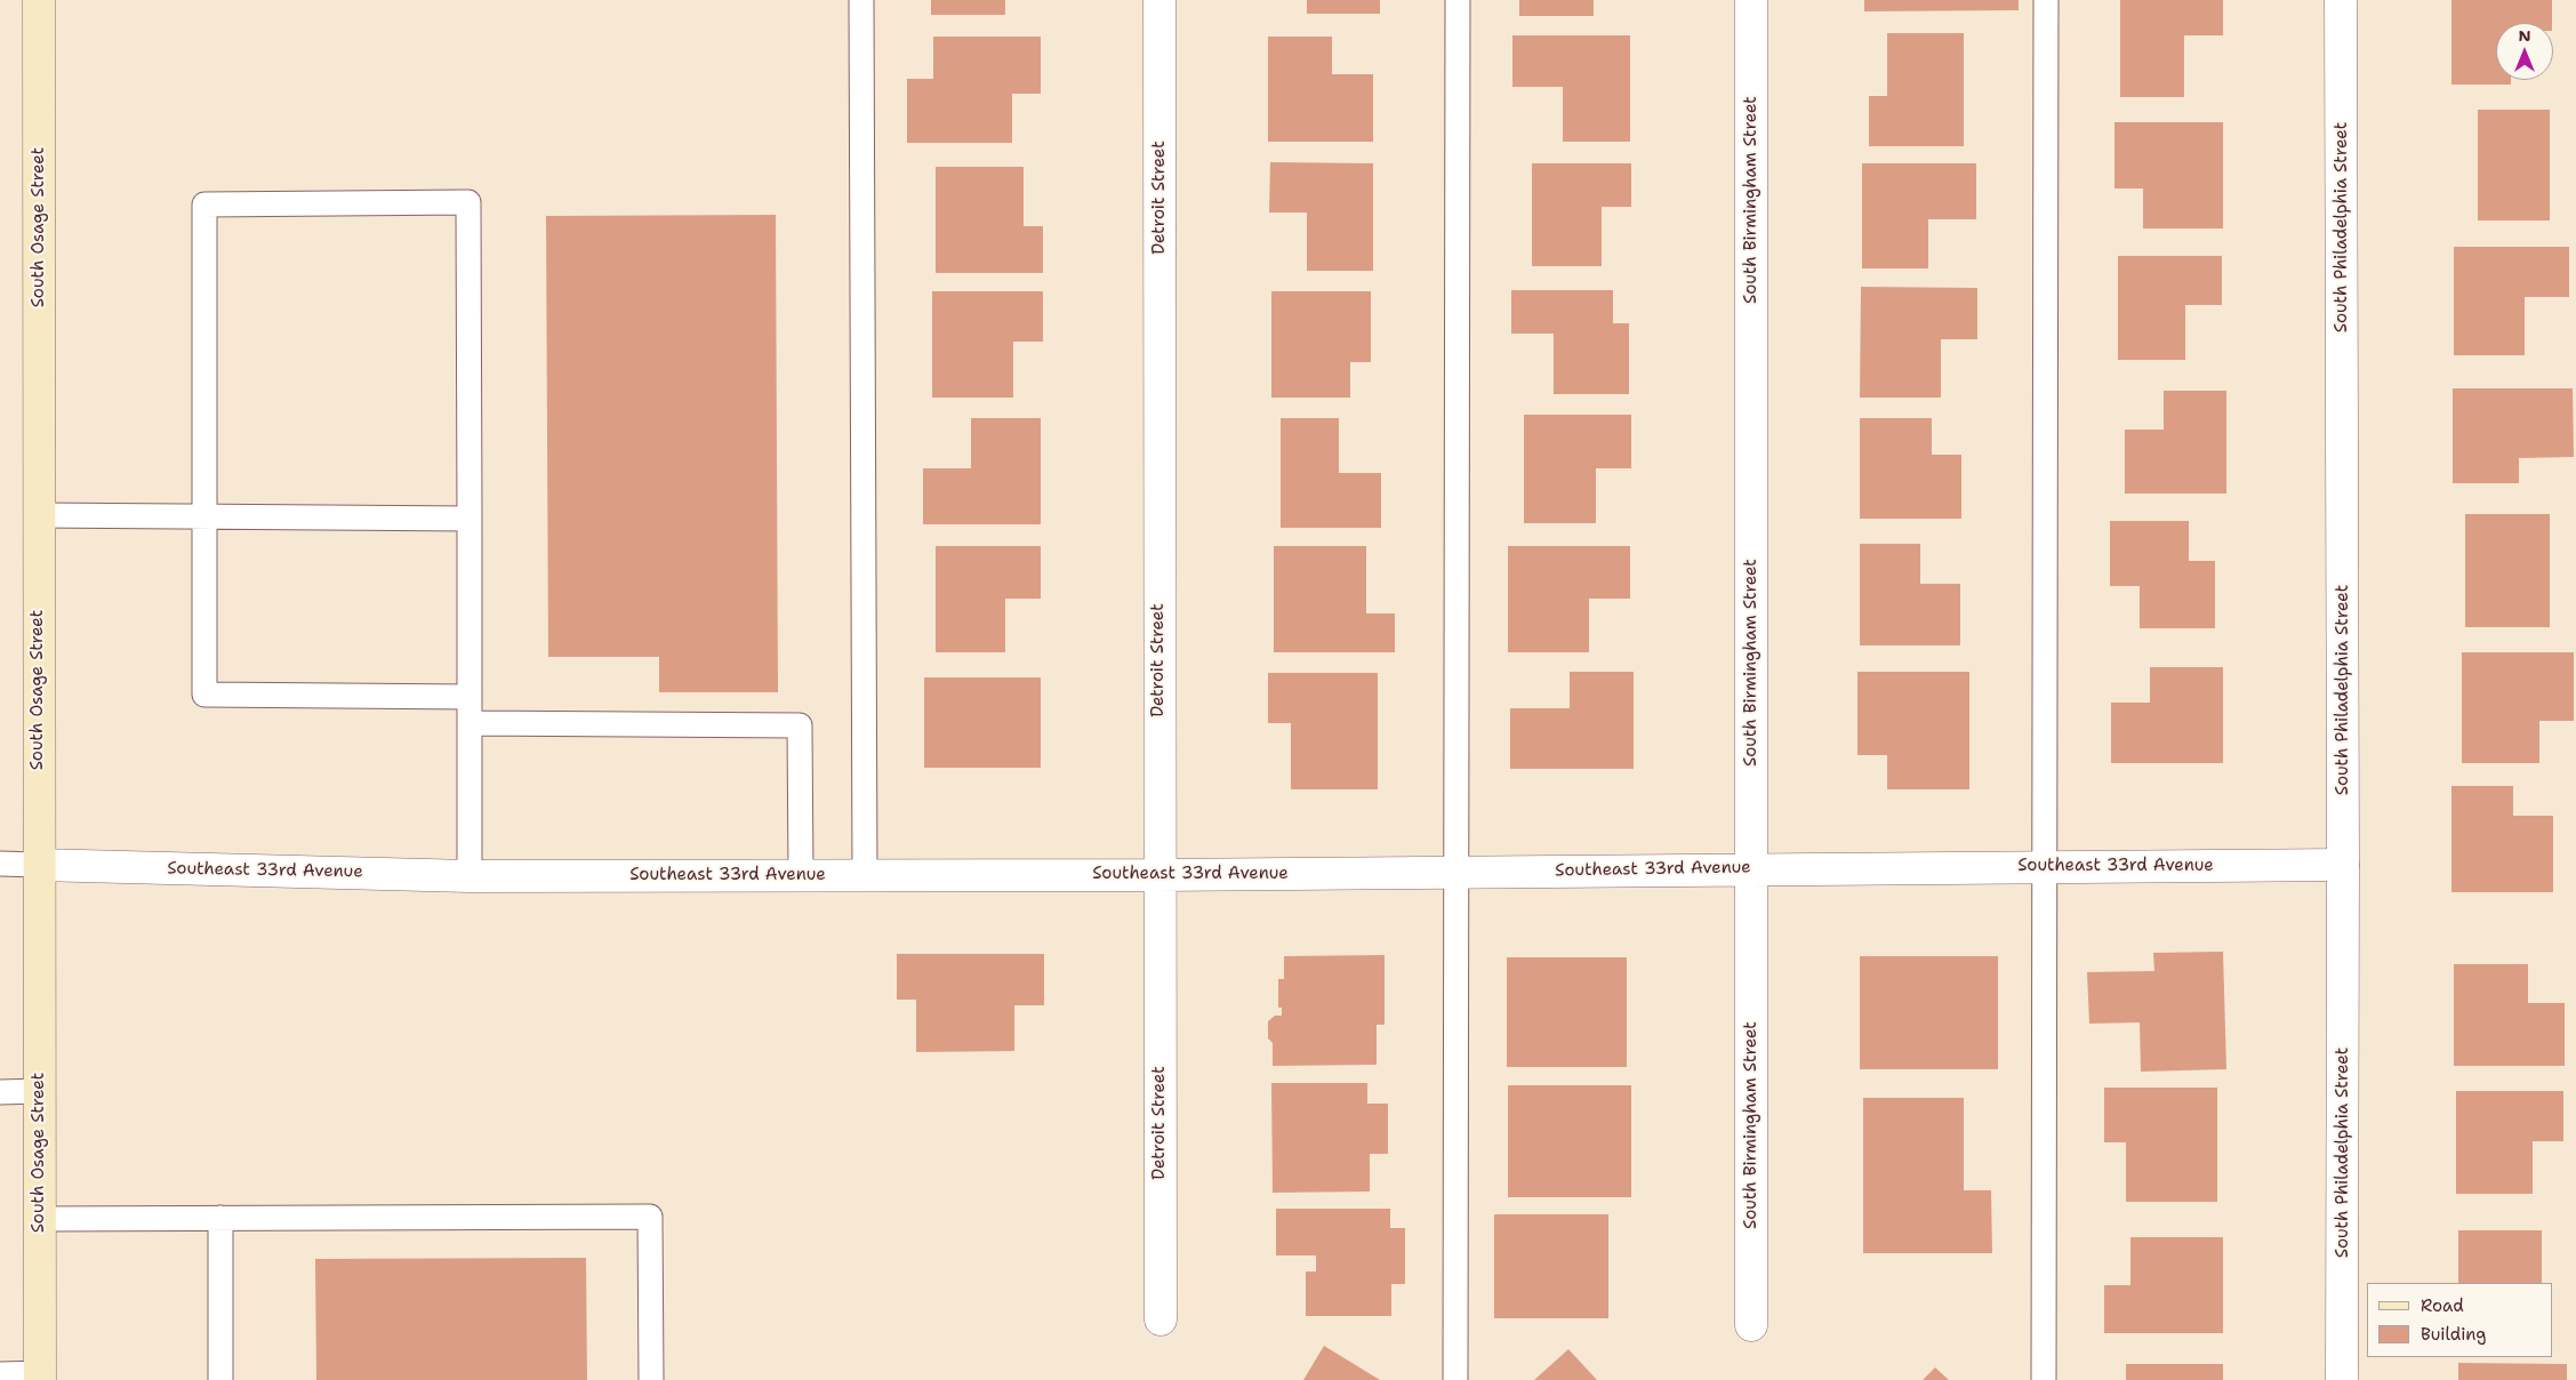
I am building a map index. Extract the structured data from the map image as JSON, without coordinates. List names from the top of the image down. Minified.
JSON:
{"streets":{"main road":["South Osage Street"],"street":["Detroit Street","South Birmingham Street","South Philadelphia Street","Southeast 33rd Avenue"]},"crossings":[["Detroit Street","Southeast 33rd Avenue"],["South Birmingham Street","Southeast 33rd Avenue"],["South Osage Street","Southeast 33rd Avenue"],["South Philadelphia Street","Southeast 33rd Avenue"]],"legend":["Road","Building"],"north":"top"}
